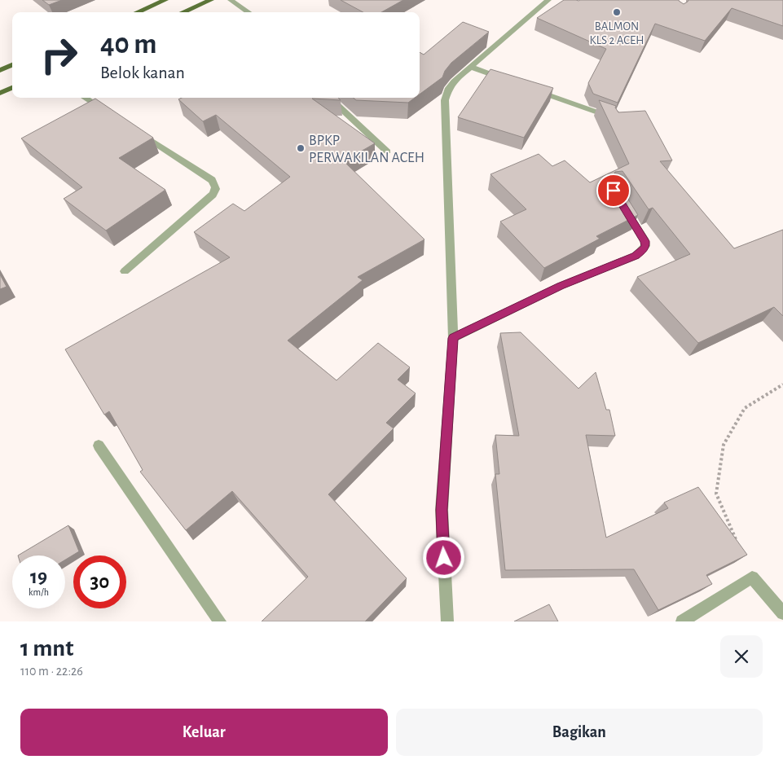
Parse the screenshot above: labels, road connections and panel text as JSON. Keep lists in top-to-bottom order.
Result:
{
  "places": ["BALMON KLS 2 ACEH", "BPKP PERWAKILAN ACEH"],
  "page": {
    "turn": ["40 m", "Belok kanan"],
    "speed": "19 km/h",
    "limit": "30",
    "heading": ["1 mnt", "110 m · 22:26"],
    "buttons": ["Keluar", "Bagikan"]
  }
}
